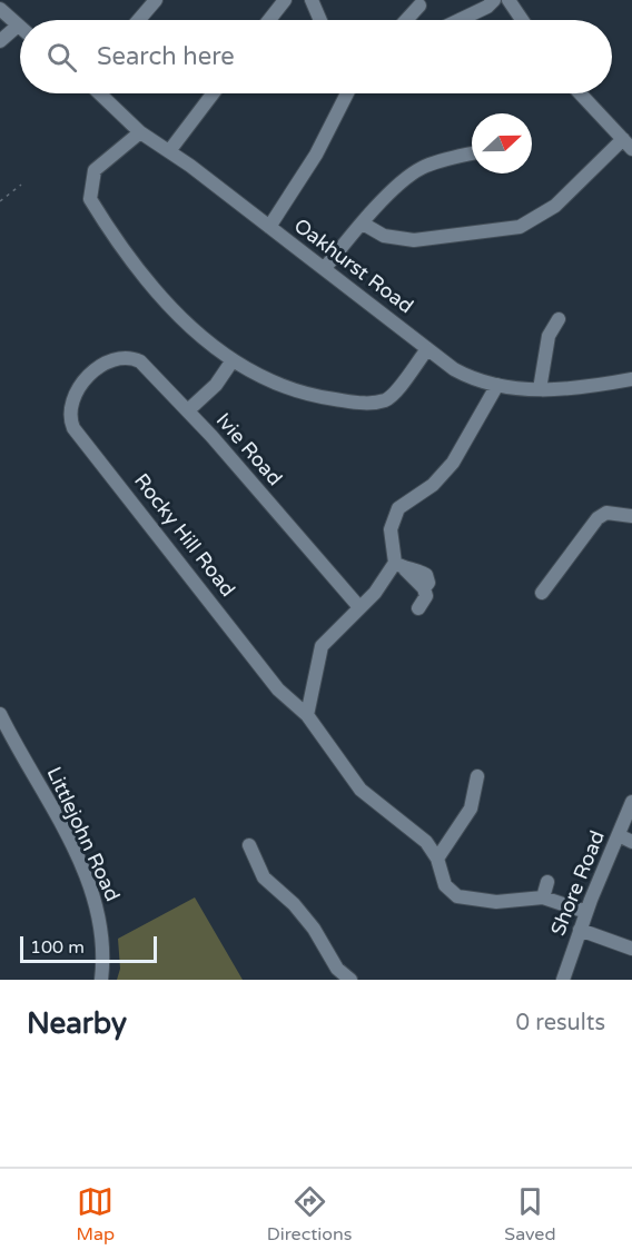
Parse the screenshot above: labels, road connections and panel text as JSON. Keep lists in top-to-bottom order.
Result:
{
  "streets": {
    "street": [
      "Oakhurst Road",
      "Ivie Road",
      "Rocky Hill Road",
      "Littlejohn Road",
      "Shore Road"
    ]
  },
  "crossings": [
    ["Ivie Road", "Rocky Hill Road"]
  ],
  "scale_bar": "100 m",
  "north": "right",
  "page": {
    "search": "Search here",
    "scale": "100 m",
    "heading": ["Nearby", "0 results"],
    "nav": ["Map", "Directions", "Saved"]
  }
}
